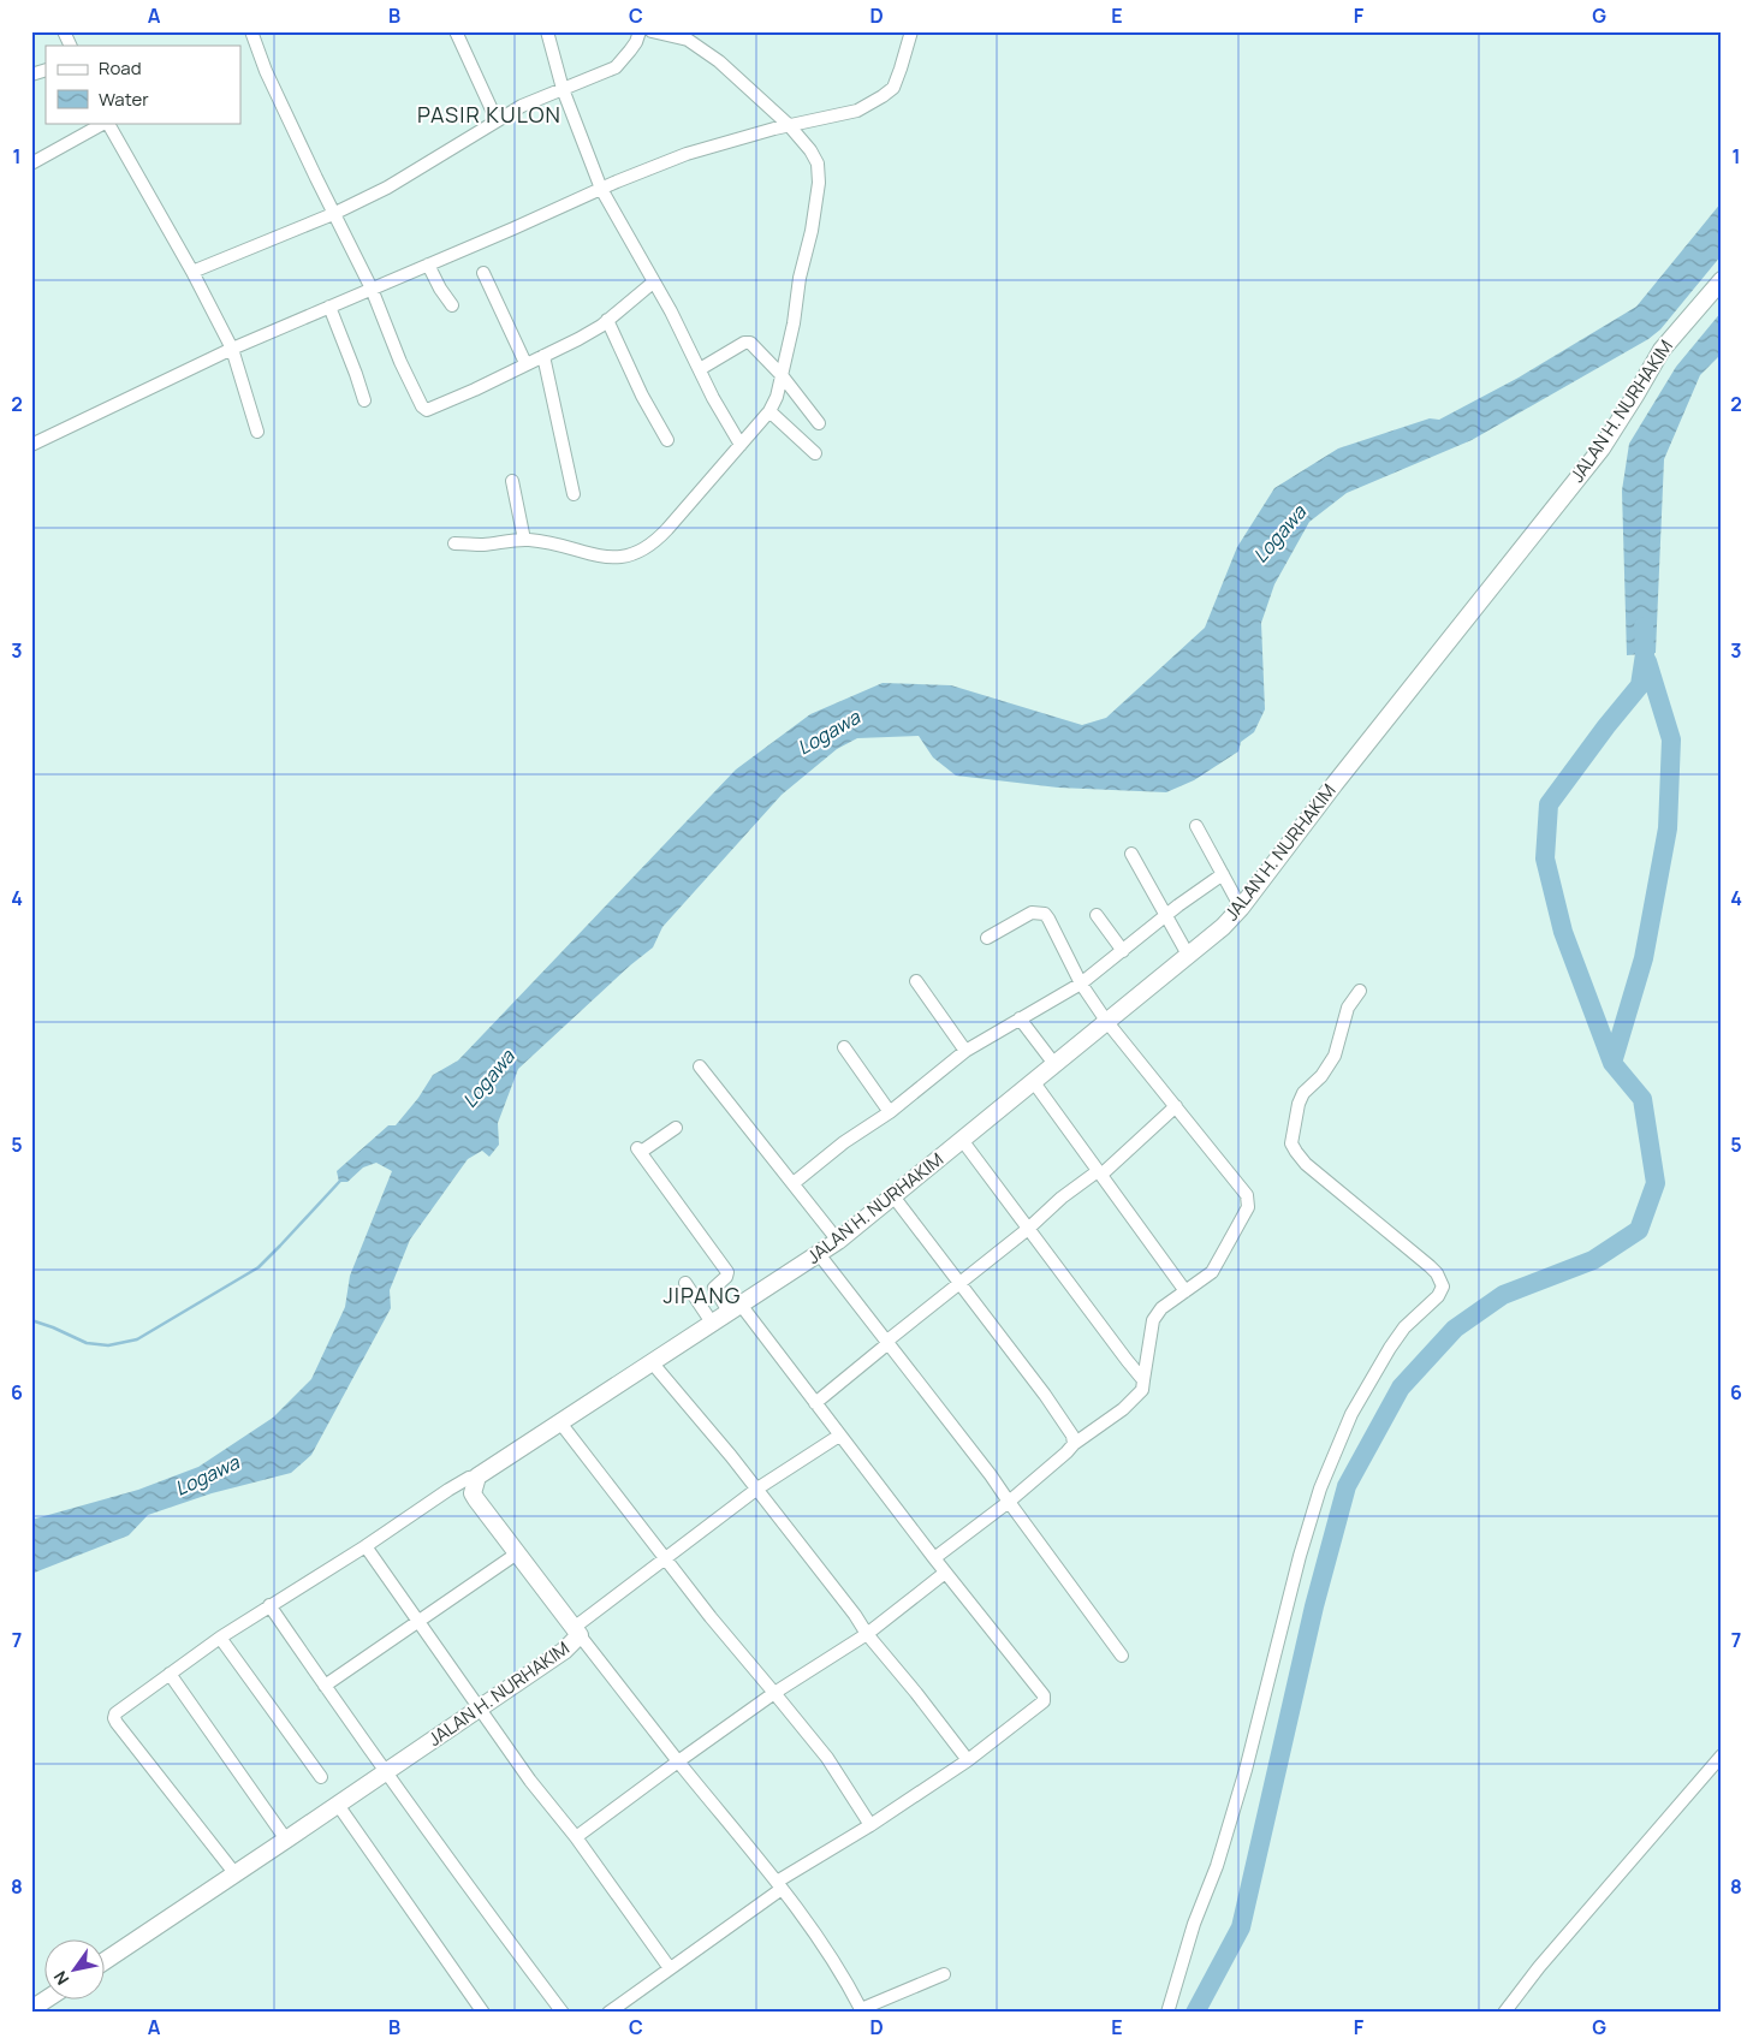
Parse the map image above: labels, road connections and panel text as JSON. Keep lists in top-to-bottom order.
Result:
{
  "streets": {
    "main road": ["JALAN H. NURHAKIM"]
  },
  "districts": ["PASIR KULON", "JIPANG"],
  "water": ["Logawa"],
  "legend": ["Road", "Water"],
  "north": "bottom left",
  "grid": {
    "columns": [
      "A",
      "B",
      "C",
      "D",
      "E",
      "F",
      "G"
    ],
    "rows": [
      "1",
      "2",
      "3",
      "4",
      "5",
      "6",
      "7",
      "8"
    ]
  }
}
